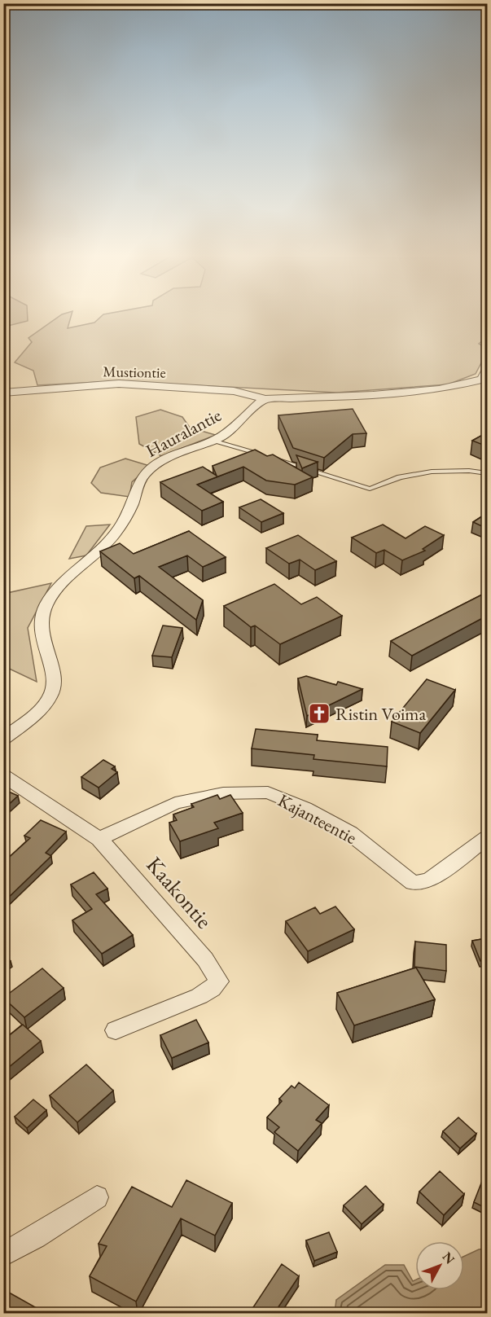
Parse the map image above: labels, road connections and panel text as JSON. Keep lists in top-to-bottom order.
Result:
{
  "streets": {
    "street": [
      "Mustiontie",
      "Hauralantie",
      "Kajanteentie",
      "Kaakontie"
    ]
  },
  "crossings": [
    ["Mustiontie", "Hauralantie"],
    ["Kajanteentie", "Kaakontie"]
  ],
  "places": {
    "church": ["Ristin Voima"]
  },
  "north": "top right"
}
